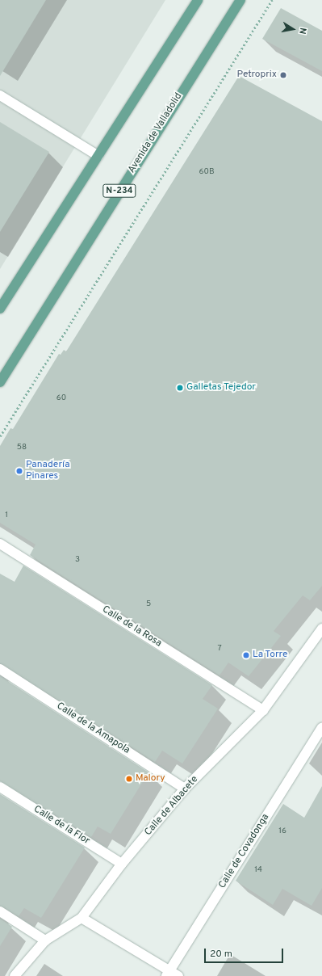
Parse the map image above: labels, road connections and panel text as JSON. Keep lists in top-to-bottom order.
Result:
{
  "streets": {
    "main road": ["Avenida de Valladolid", "N-234"],
    "street": [
      "Calle de la Rosa",
      "Calle de la Amapola",
      "Calle de Albacete",
      "Calle de la Flor",
      "Calle de Covadonga"
    ]
  },
  "crossings": [
    ["Calle de la Rosa", "Calle de Albacete"],
    ["Calle de la Amapola", "Calle de Albacete"],
    ["Calle de Albacete", "Calle de la Flor"]
  ],
  "places": [
    "Petroprix",
    "Galletas Tejedor",
    "Panadería Pinares",
    "La Torre",
    "Malory"
  ],
  "house_numbers": [
    "60B",
    "60",
    "58",
    "1",
    "3",
    "5",
    "7",
    "16",
    "14"
  ],
  "scale_bar": "20 m",
  "north": "right"
}
